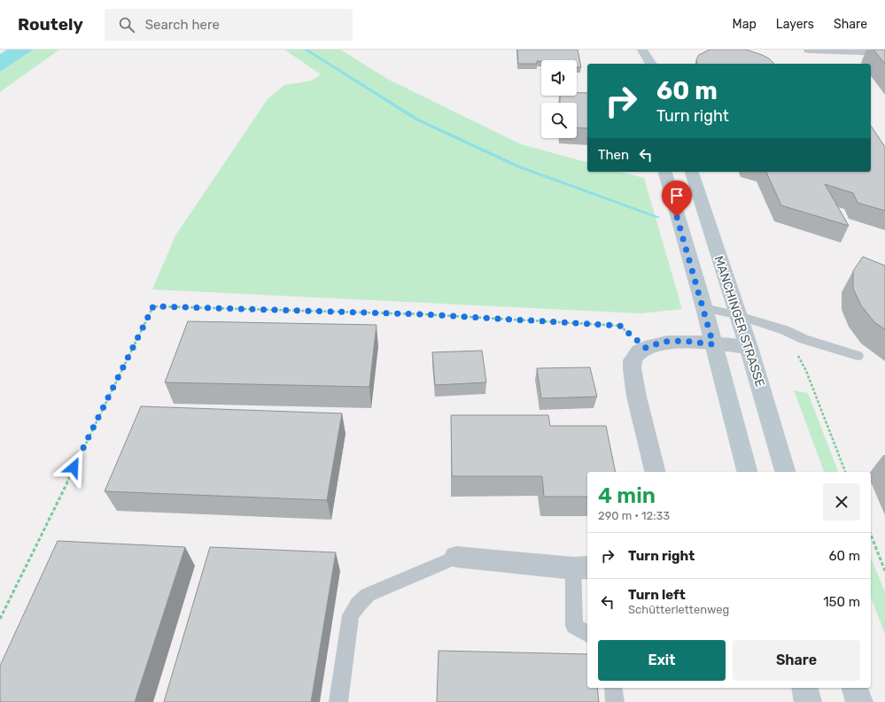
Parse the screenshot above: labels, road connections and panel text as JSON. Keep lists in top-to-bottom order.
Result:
{
  "streets": {
    "main road": ["MANCHINGER STRASSE"]
  },
  "page": {
    "header": "Routely",
    "search": "Search here",
    "nav": ["Map", "Layers", "Share"],
    "turn": ["60 m", "Turn right"],
    "then": "Then",
    "heading": ["4 min", "290 m · 12:33"],
    "list": [
      {
        "name": "Turn right",
        "value": "60 m"
      },
      {
        "name": "Turn left",
        "note": "Schütterlettenweg",
        "value": "150 m"
      }
    ],
    "buttons": ["Exit", "Share"]
  }
}
